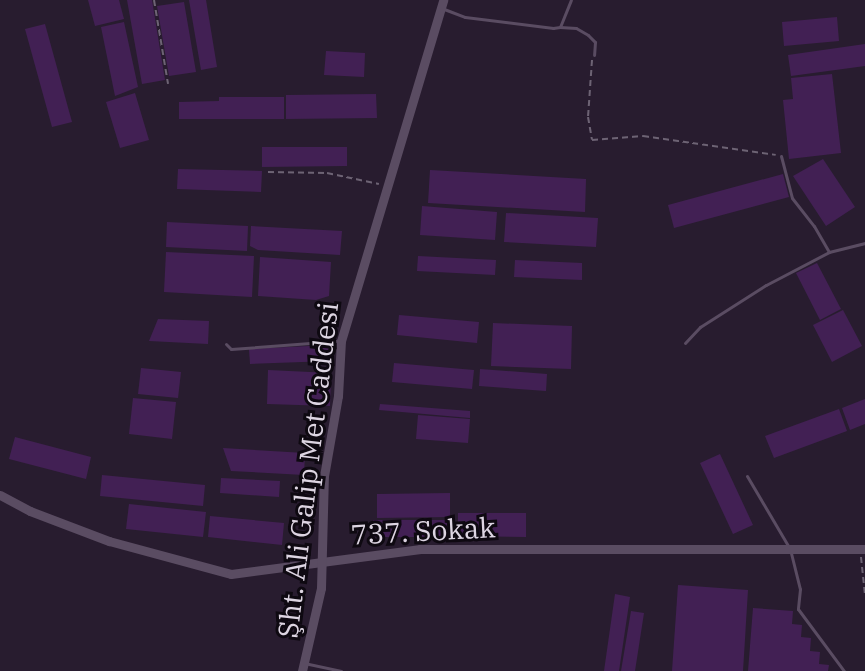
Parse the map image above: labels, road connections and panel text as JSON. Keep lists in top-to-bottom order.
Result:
{
  "streets": {
    "street": ["Şht. Ali Galip Met Caddesi", "737. Sokak"]
  },
  "crossings": [
    ["Şht. Ali Galip Met Caddesi", "737. Sokak"]
  ]
}
